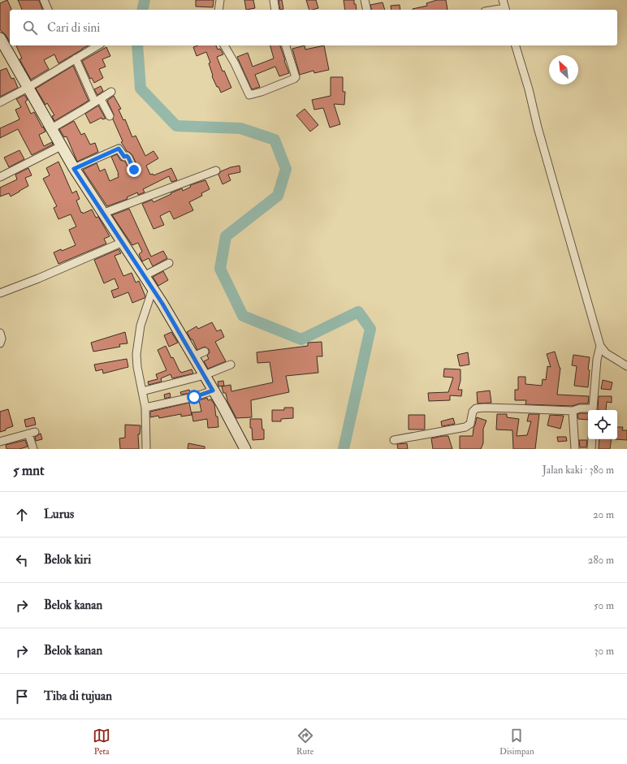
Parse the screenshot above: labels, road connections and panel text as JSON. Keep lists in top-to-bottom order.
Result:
{
  "north": "top left",
  "page": {
    "search": "Cari di sini",
    "heading": ["5 mnt", "Jalan kaki · 380 m"],
    "list": [
      ["Lurus", "20 m"],
      ["Belok kiri", "280 m"],
      ["Belok kanan", "50 m"],
      ["Belok kanan", "30 m"],
      "Tiba di tujuan"
    ],
    "nav": ["Peta", "Rute", "Disimpan"]
  }
}
